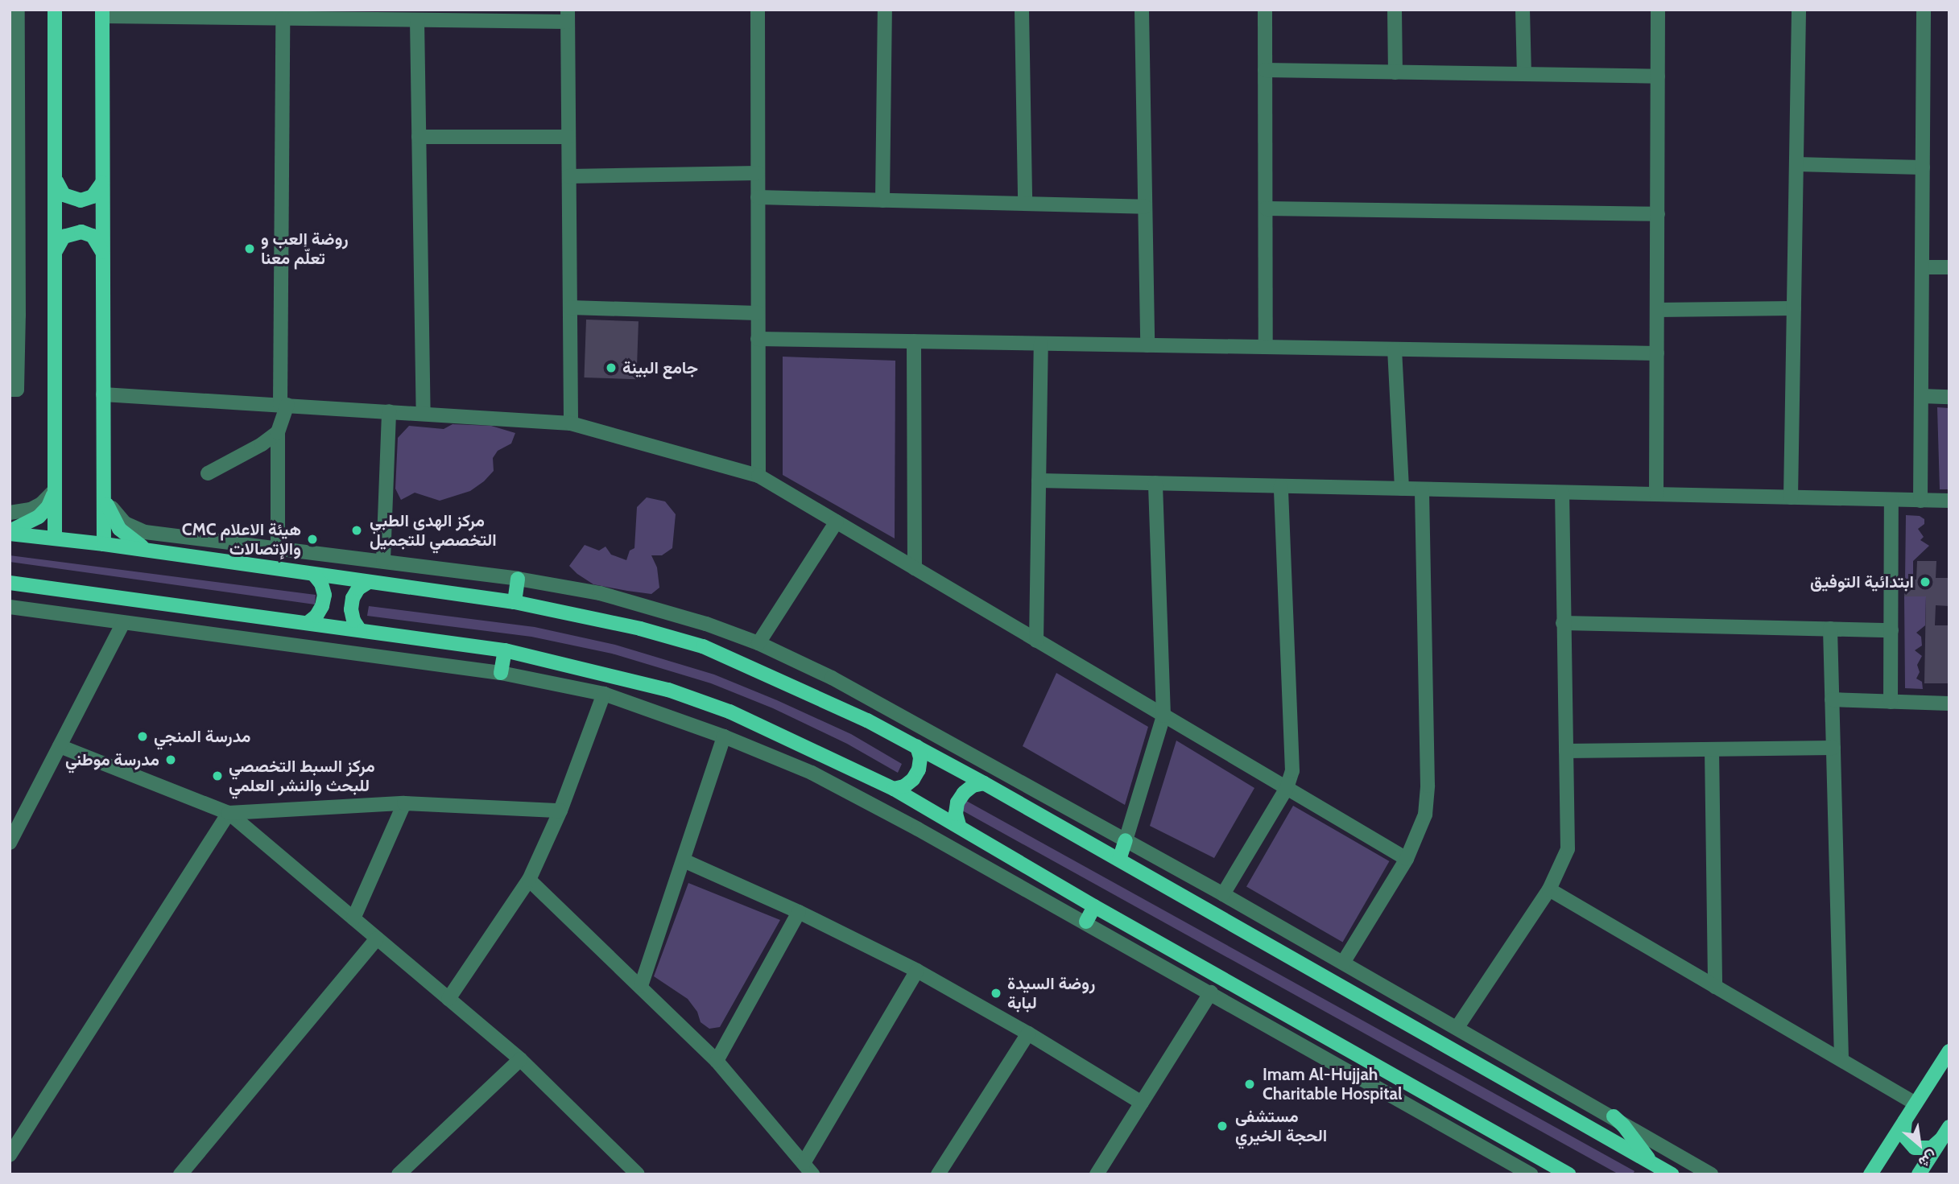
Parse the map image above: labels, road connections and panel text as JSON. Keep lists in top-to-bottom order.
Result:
{
  "places": [
    "روضة إلعب و تعلّم معنا",
    "جامع البينة",
    "مركز الهدى الطبي التخصصي للتجميل",
    "CMC هيئة الاعلام والإتصالات",
    "ابتدائية التوفيق",
    "مدرسة المنجي",
    "مدرسة موطني",
    "مركز السبط التخصصي للبحث والنشر العلمي",
    "روضة السيدة لبابة",
    "Imam Al-Hujjah Charitable Hospital",
    "مستشفى الحجة الخيري"
  ],
  "north": "bottom right"
}
